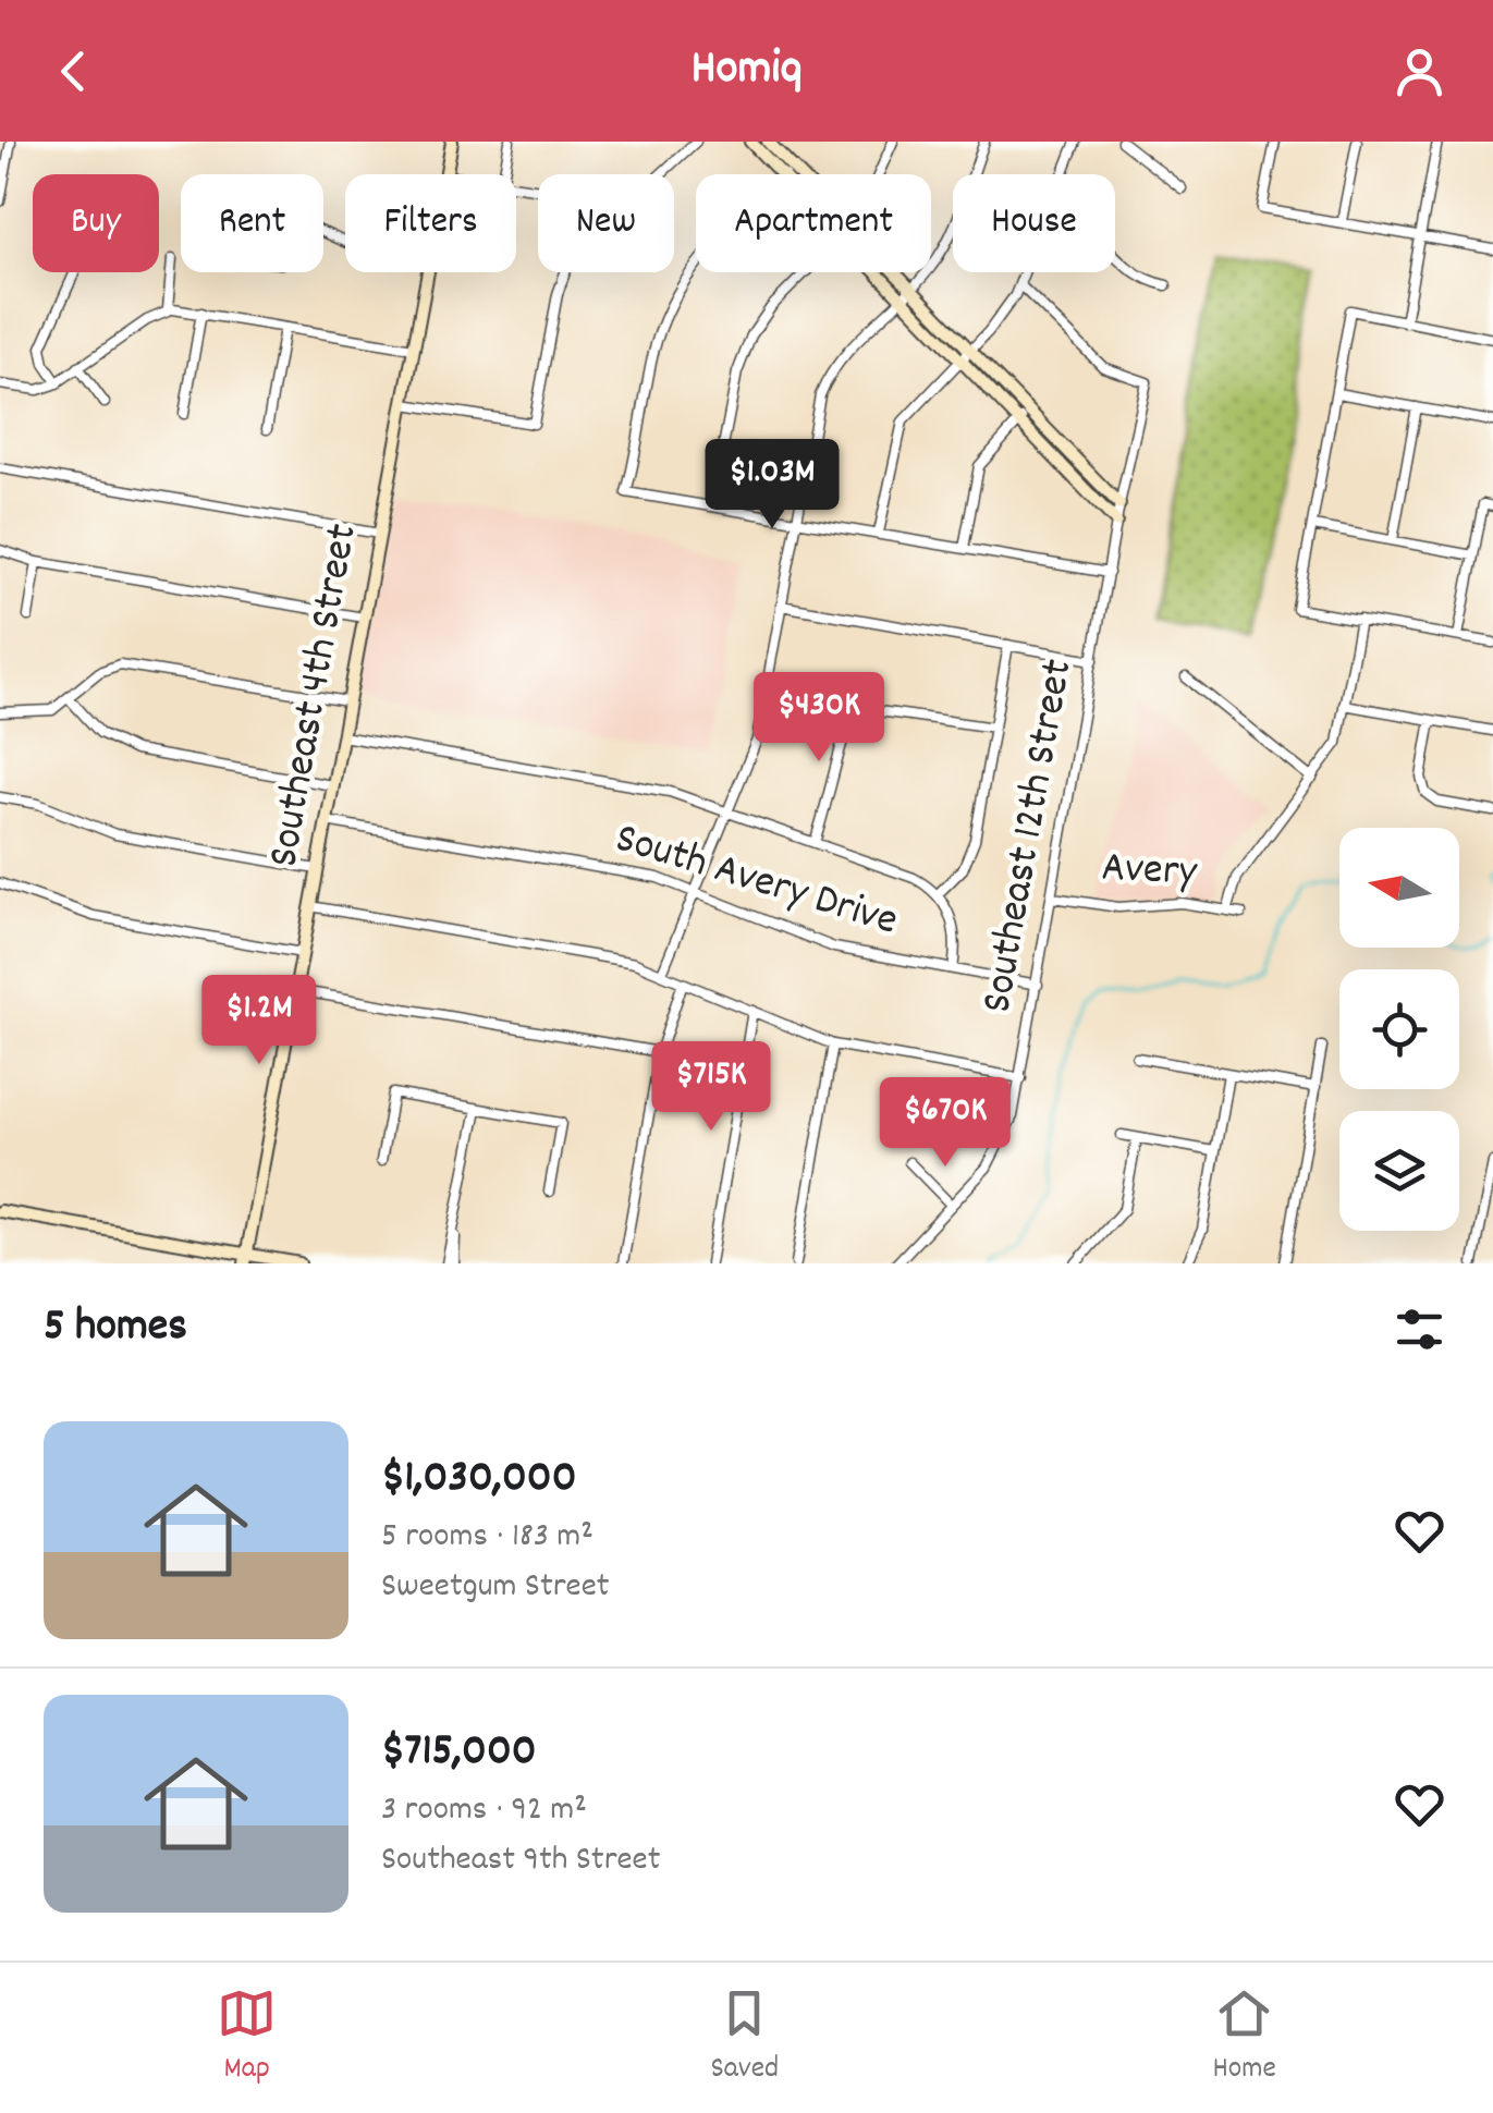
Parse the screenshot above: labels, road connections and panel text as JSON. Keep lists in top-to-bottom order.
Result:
{
  "streets": {
    "main road": ["Southeast 4th Street"],
    "street": ["Southeast 12th Street", "Avery", "South Avery Drive"]
  },
  "crossings": [
    ["Southeast 4th Street", "South Avery Drive"],
    ["Southeast 12th Street", "Avery"],
    ["Southeast 12th Street", "South Avery Drive"]
  ],
  "north": "left",
  "page": {
    "header": "Homiq",
    "chip": [
      "Buy",
      "Rent",
      "Filters",
      "New",
      "Apartment",
      "House"
    ],
    "price": [
      "$1.03M",
      "$430K",
      "$1.2M",
      "$715K",
      "$670K"
    ],
    "heading": "5 homes",
    "list": [
      {
        "name": "$1,030,000",
        "note": "5 rooms · 183 m² · Sweetgum Street"
      },
      {
        "name": "$715,000",
        "note": "3 rooms · 92 m² · Southeast 9th Street"
      }
    ],
    "tabs": ["Map", "Saved", "Home"]
  }
}
